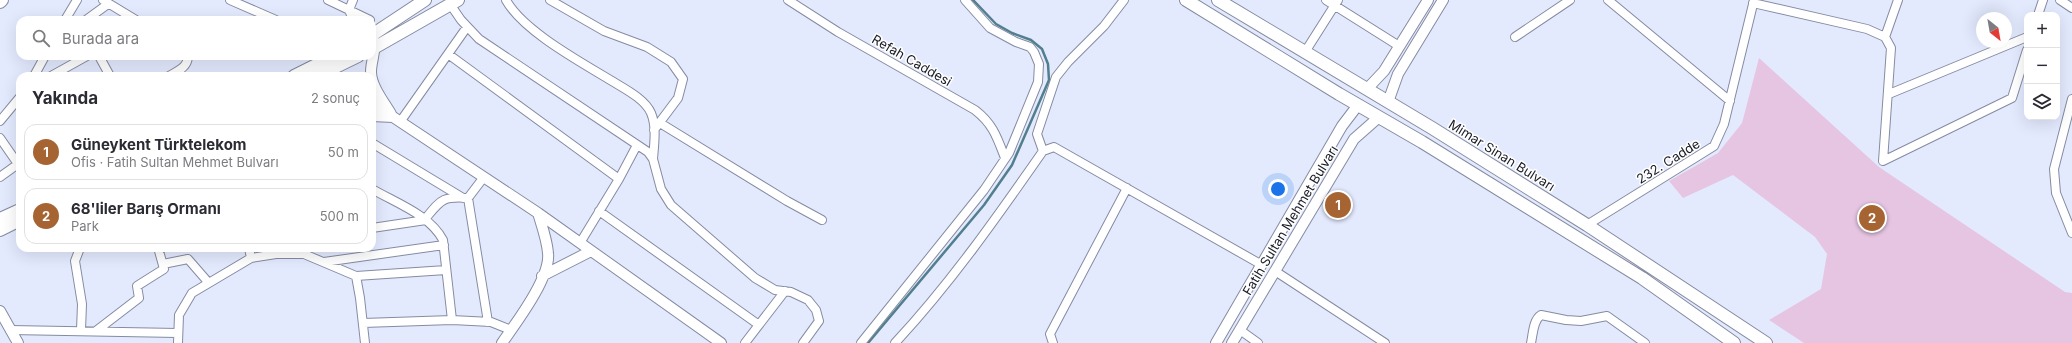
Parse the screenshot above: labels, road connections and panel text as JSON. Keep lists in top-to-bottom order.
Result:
{
  "streets": {
    "main road": ["Mimar Sinan Bulvarı"],
    "street": ["Refah Caddesi", "232. Cadde", "Fatih Sultan Mehmet Bulvarı"]
  },
  "crossings": [
    ["Mimar Sinan Bulvarı", "232. Cadde"]
  ],
  "north": "bottom right",
  "page": {
    "map_buttons": ["+", "−"],
    "search": "Burada ara",
    "heading": ["Yakında", "2 sonuç"],
    "list": [
      {
        "mark": "1",
        "name": "Güneykent Türktelekom",
        "note": "Ofis · Fatih Sultan Mehmet Bulvarı",
        "value": "50 m"
      },
      {
        "mark": "2",
        "name": "68'liler Barış Ormanı",
        "note": "Park",
        "value": "500 m"
      }
    ],
    "pins": ["1", "2"]
  }
}
